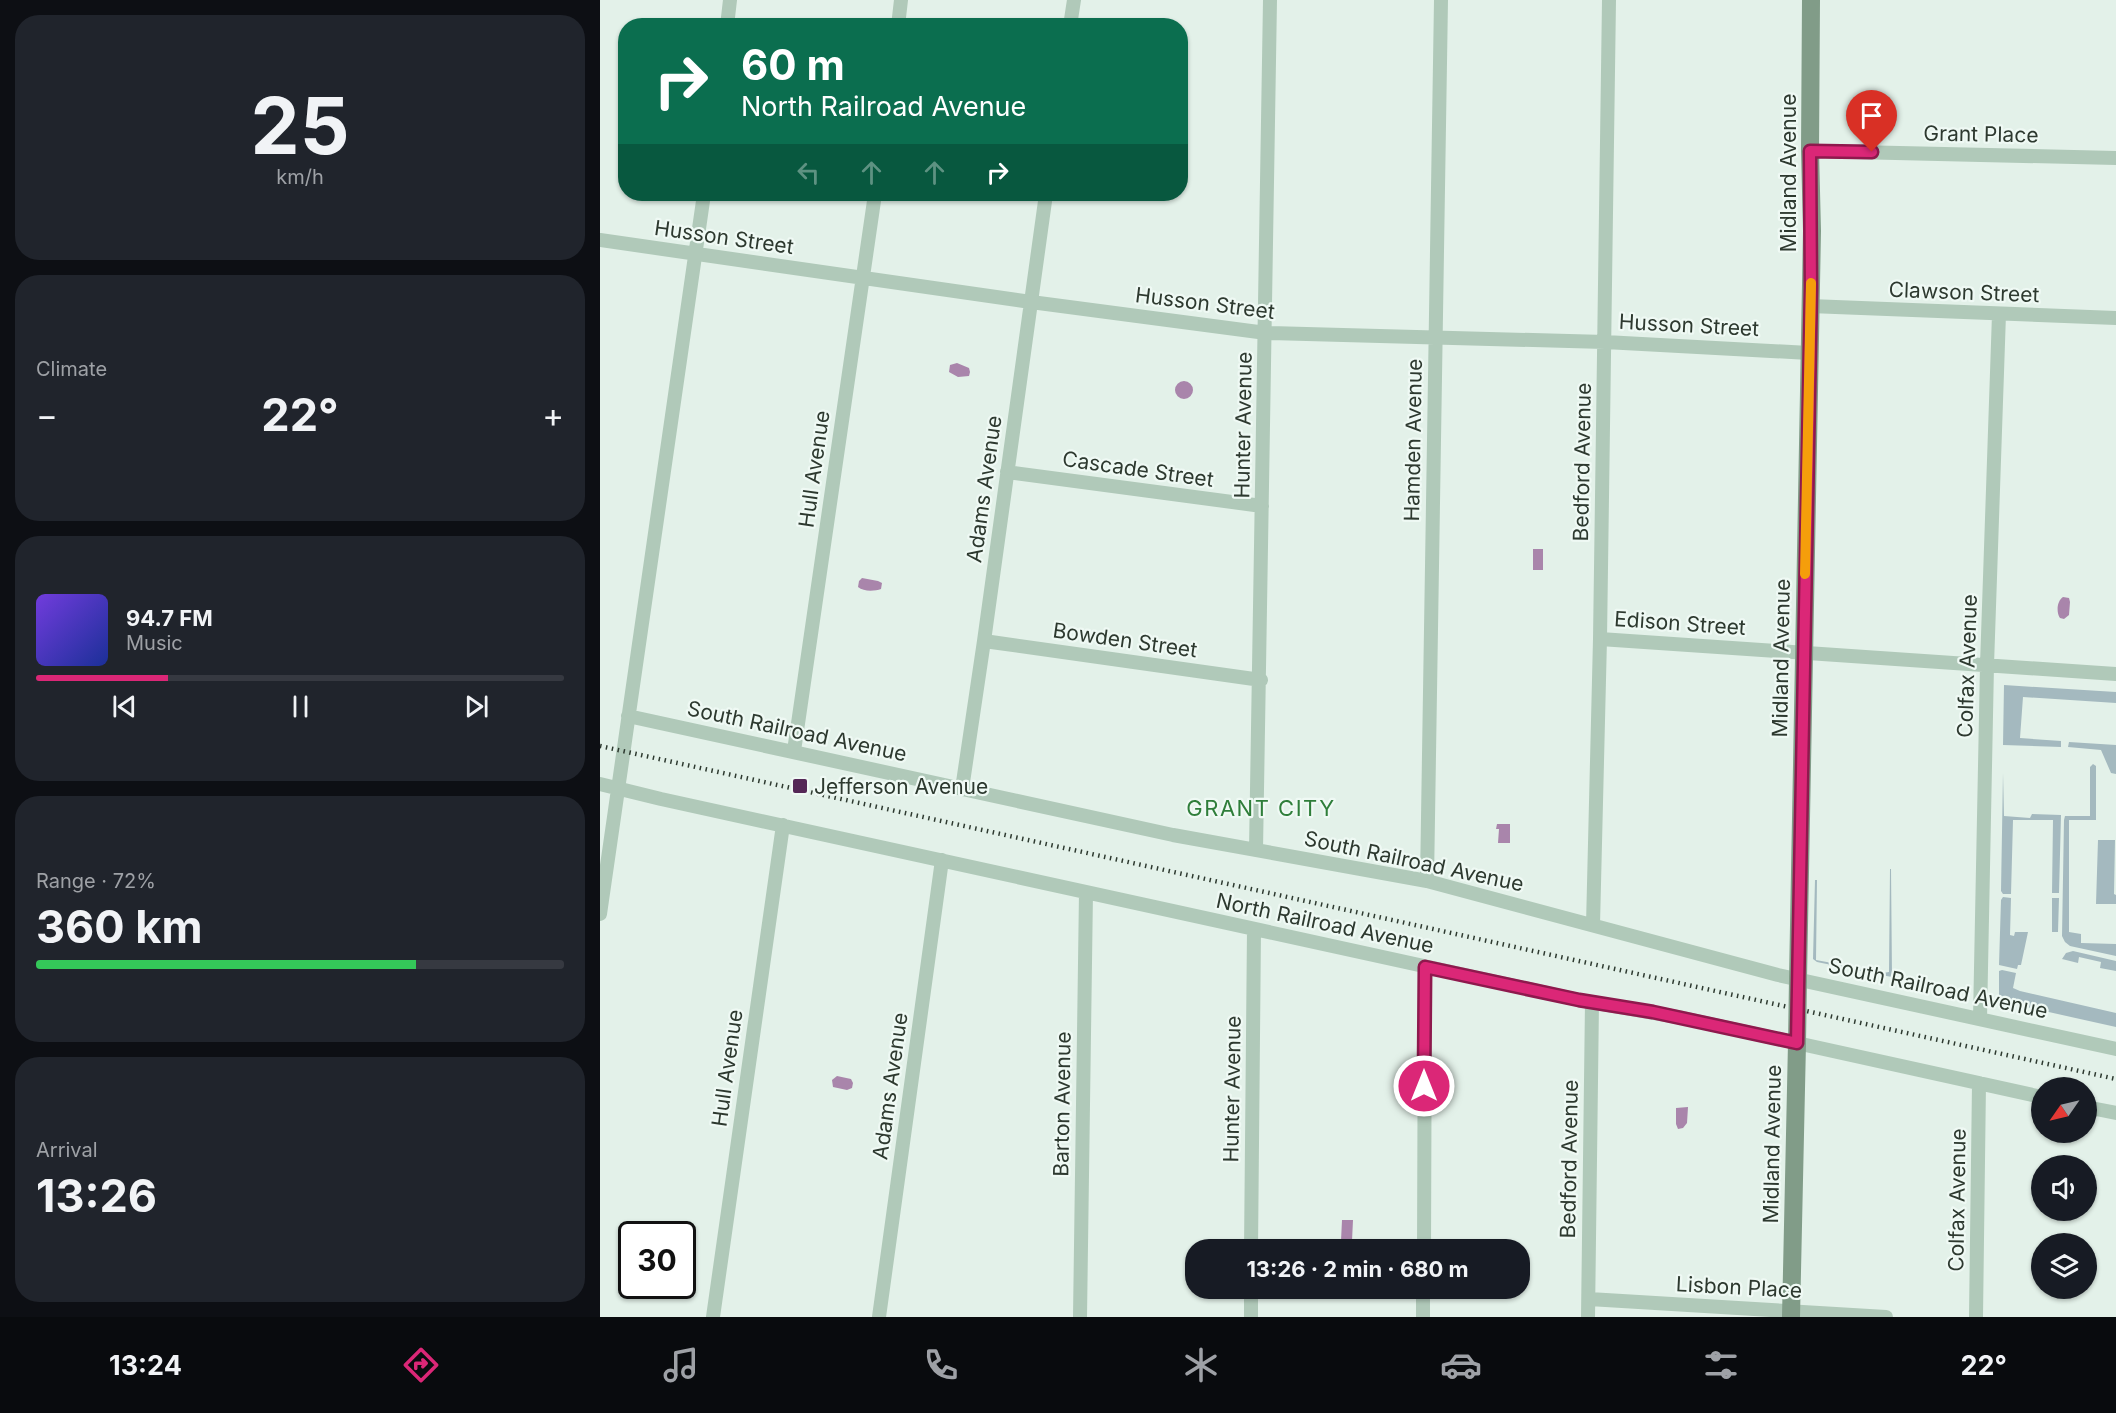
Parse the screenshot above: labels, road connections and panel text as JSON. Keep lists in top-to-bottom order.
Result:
{
  "streets": {
    "street": [
      "Grant Place",
      "Midland Avenue",
      "Husson Street",
      "Clawson Street",
      "Hunter Avenue",
      "Hamden Avenue",
      "Bedford Avenue",
      "Hull Avenue",
      "Cascade Street",
      "Adams Avenue",
      "Edison Street",
      "Bowden Street",
      "Colfax Avenue",
      "South Railroad Avenue",
      "North Railroad Avenue",
      "Barton Avenue",
      "Lisbon Place"
    ]
  },
  "crossings": [
    ["Grant Place", "Midland Avenue"],
    ["Midland Avenue", "Husson Street"],
    ["Midland Avenue", "Clawson Street"],
    ["Midland Avenue", "Edison Street"],
    ["Midland Avenue", "South Railroad Avenue"],
    ["Midland Avenue", "North Railroad Avenue"],
    ["Midland Avenue", "Lisbon Place"],
    ["Husson Street", "Hunter Avenue"],
    ["Husson Street", "Hamden Avenue"],
    ["Husson Street", "Bedford Avenue"],
    ["Husson Street", "Hull Avenue"],
    ["Husson Street", "Adams Avenue"],
    ["Clawson Street", "Colfax Avenue"],
    ["Hunter Avenue", "Cascade Street"],
    ["Hunter Avenue", "Bowden Street"],
    ["Hunter Avenue", "South Railroad Avenue"],
    ["Hunter Avenue", "North Railroad Avenue"],
    ["Hamden Avenue", "South Railroad Avenue"],
    ["Bedford Avenue", "Edison Street"],
    ["Bedford Avenue", "South Railroad Avenue"],
    ["Bedford Avenue", "North Railroad Avenue"],
    ["Bedford Avenue", "Lisbon Place"],
    ["Hull Avenue", "South Railroad Avenue"],
    ["Hull Avenue", "North Railroad Avenue"],
    ["Cascade Street", "Adams Avenue"],
    ["Adams Avenue", "Bowden Street"],
    ["Adams Avenue", "South Railroad Avenue"],
    ["Adams Avenue", "North Railroad Avenue"],
    ["Edison Street", "Colfax Avenue"],
    ["Colfax Avenue", "South Railroad Avenue"],
    ["Colfax Avenue", "North Railroad Avenue"],
    ["North Railroad Avenue", "Barton Avenue"]
  ],
  "districts": ["GRANT CITY"],
  "places": {
    "transit": ["Jefferson Avenue"]
  },
  "north": "bottom left",
  "page": {
    "tile": [
      ["25", "km/h"],
      "Climate",
      ["Range · 72%", "360 km"],
      ["Arrival", "13:26"]
    ],
    "turn": ["60 m", "North Railroad Avenue"],
    "heat": ["−", "22°", "+"],
    "song": ["94.7 FM", "Music"],
    "limit": "30",
    "trip": "13:26 · 2 min · 680 m",
    "tabs": ["13:24", "22°"]
  }
}
